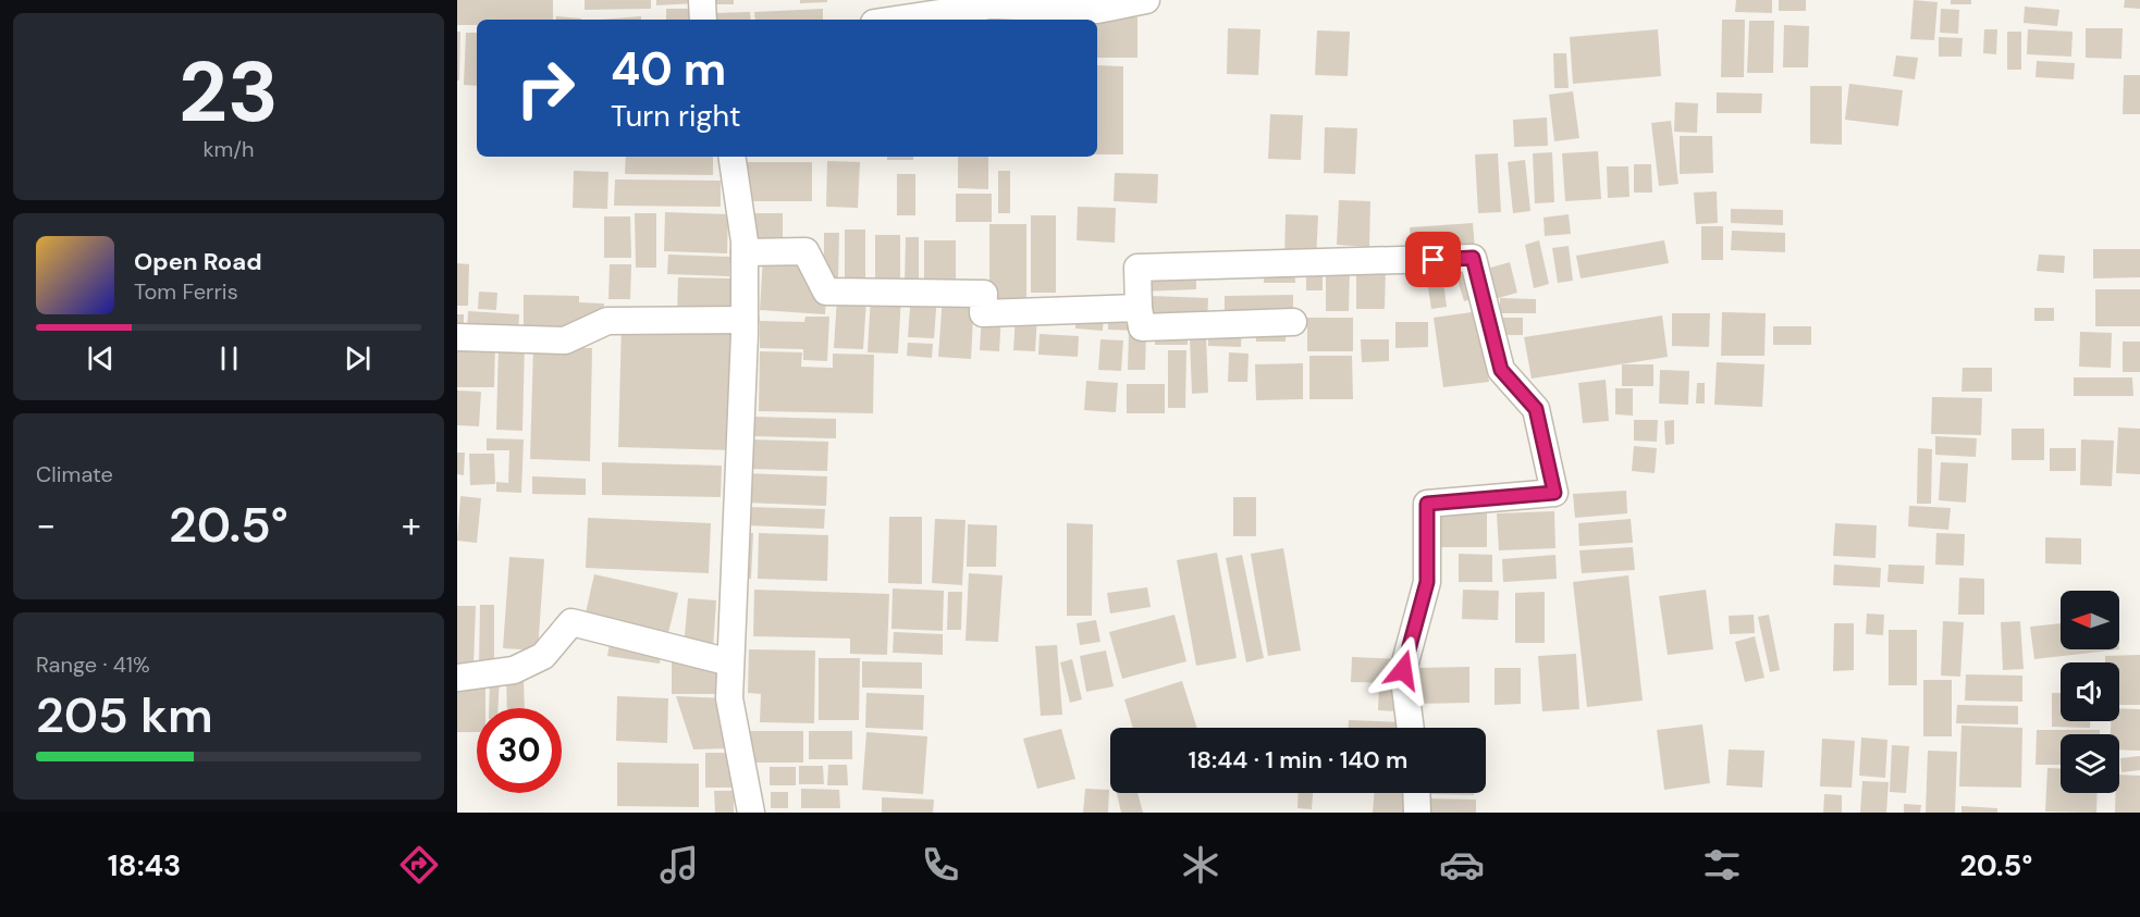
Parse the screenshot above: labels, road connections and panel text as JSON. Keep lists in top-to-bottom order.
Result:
{
  "north": "left",
  "page": {
    "tile": [
      ["23", "km/h"],
      "Climate",
      ["Range · 41%", "205 km"]
    ],
    "turn": ["40 m", "Turn right"],
    "song": ["Open Road", "Tom Ferris"],
    "heat": ["−", "20.5°", "+"],
    "limit": "30",
    "trip": "18:44 · 1 min · 140 m",
    "tabs": ["18:43", "20.5°"]
  }
}
